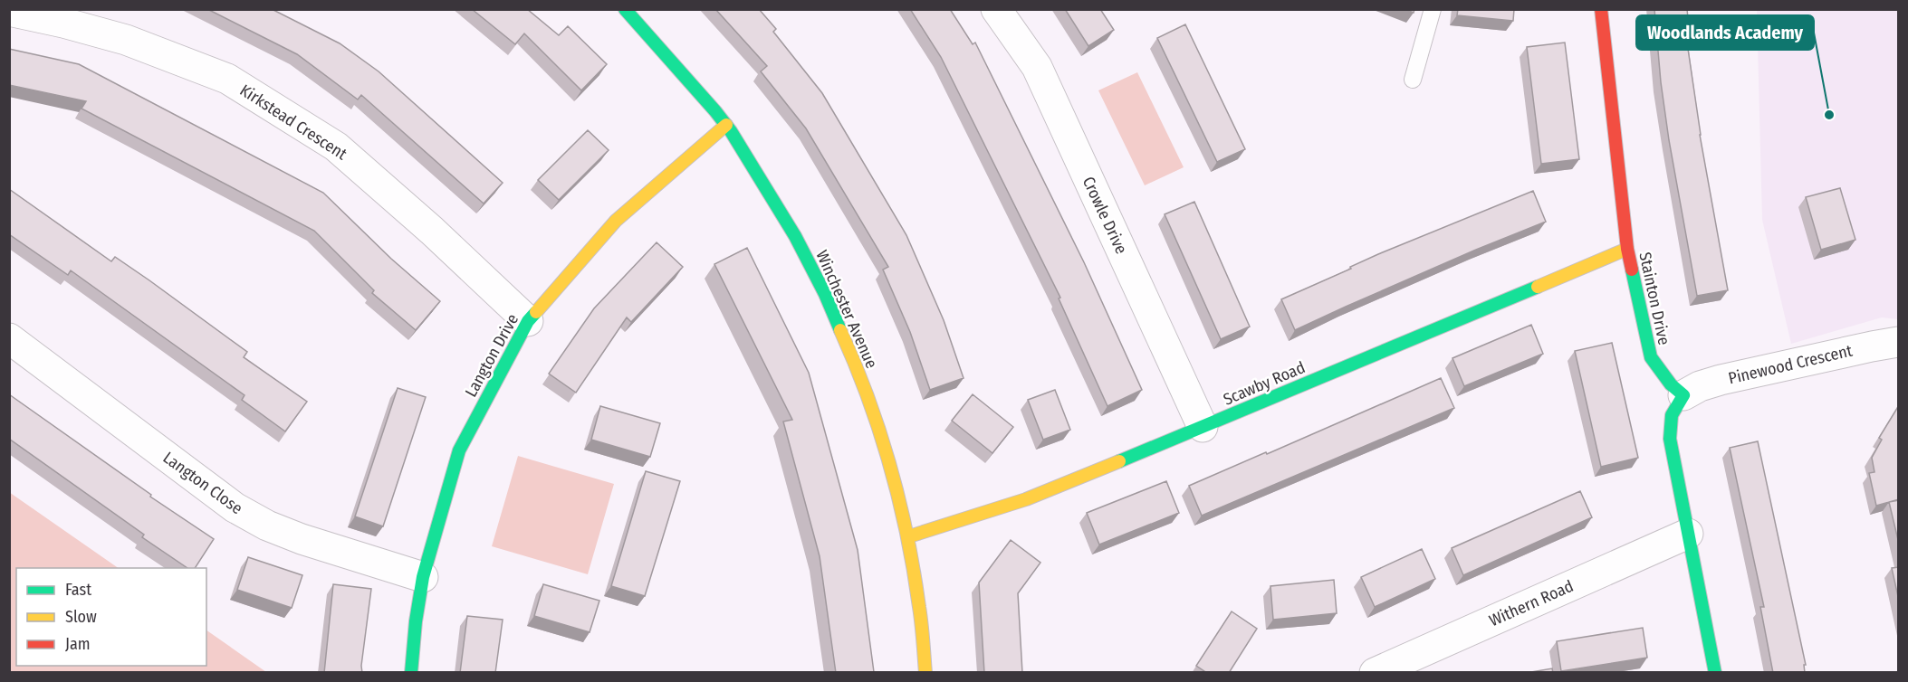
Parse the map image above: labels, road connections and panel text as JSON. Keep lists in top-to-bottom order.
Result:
{
  "streets": {
    "street": [
      "Kirkstead Crescent",
      "Crowle Drive",
      "Stainton Drive",
      "Winchester Avenue",
      "Langton Drive",
      "Pinewood Crescent",
      "Scawby Road",
      "Langton Close",
      "Withern Road"
    ]
  },
  "crossings": [
    ["Kirkstead Crescent", "Langton Drive"],
    ["Crowle Drive", "Scawby Road"],
    ["Stainton Drive", "Pinewood Crescent"],
    ["Stainton Drive", "Scawby Road"],
    ["Winchester Avenue", "Langton Drive"],
    ["Winchester Avenue", "Scawby Road"],
    ["Langton Drive", "Langton Close"]
  ],
  "places": ["Woodlands Academy"],
  "legend": ["Fast", "Slow", "Jam"]
}
